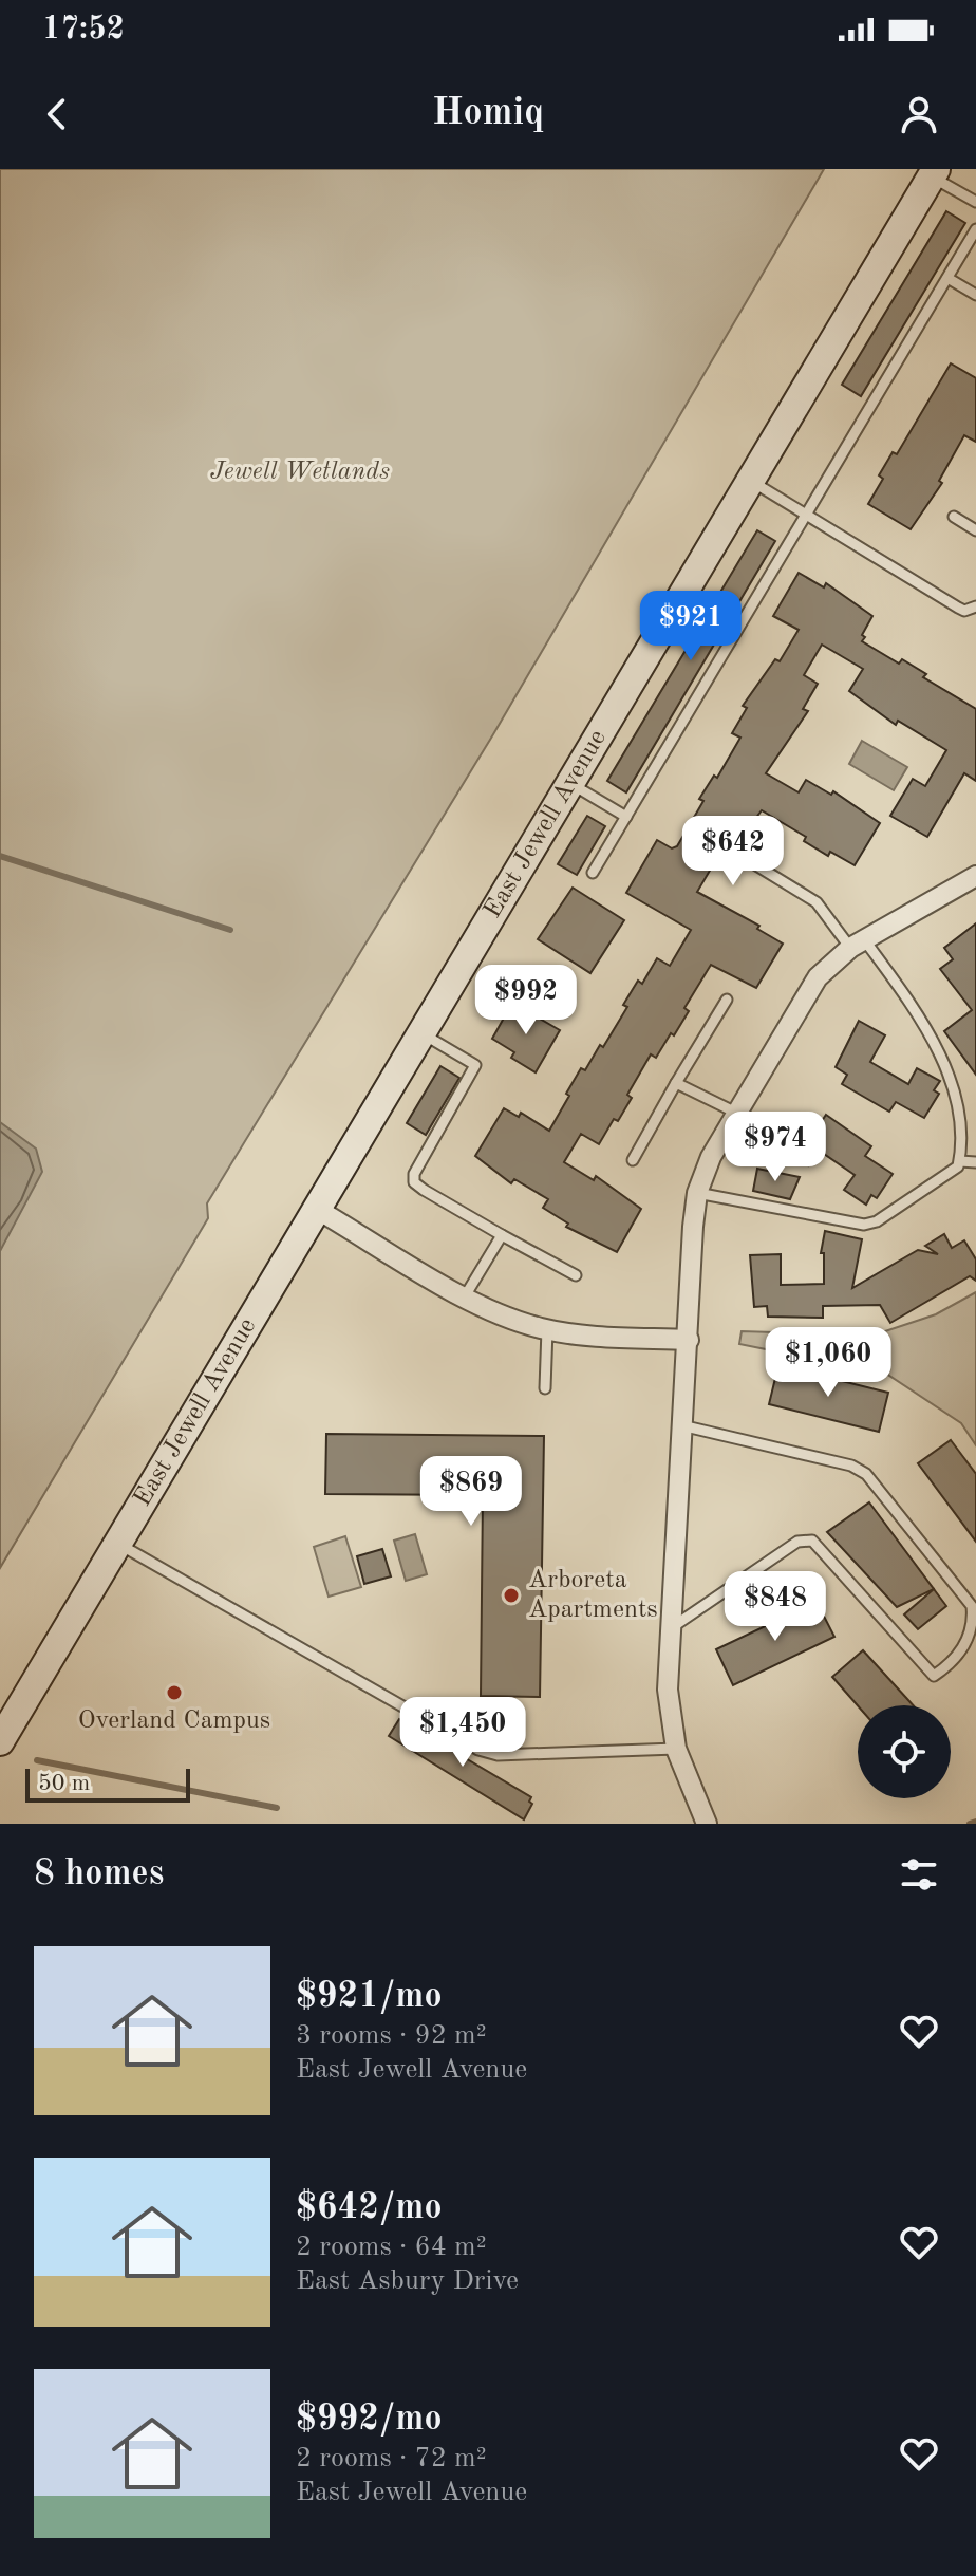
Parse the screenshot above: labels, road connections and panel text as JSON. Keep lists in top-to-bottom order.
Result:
{
  "streets": {
    "street": ["East Jewell Avenue"]
  },
  "parks": ["Jewell Wetlands"],
  "places": ["Arboreta Apartments", "Overland Campus"],
  "scale_bar": "50 m",
  "page": {
    "status": "17:52",
    "header": "Homiq",
    "price": [
      "$921",
      "$642",
      "$992",
      "$974",
      "$1,060",
      "$869",
      "$848",
      "$1,450"
    ],
    "scale": "50 m",
    "heading": "8 homes",
    "list": [
      {
        "name": "$921/mo",
        "note": "3 rooms · 92 m² · East Jewell Avenue"
      },
      {
        "name": "$642/mo",
        "note": "2 rooms · 64 m² · East Asbury Drive"
      },
      {
        "name": "$992/mo",
        "note": "2 rooms · 72 m² · East Jewell Avenue"
      }
    ]
  }
}
